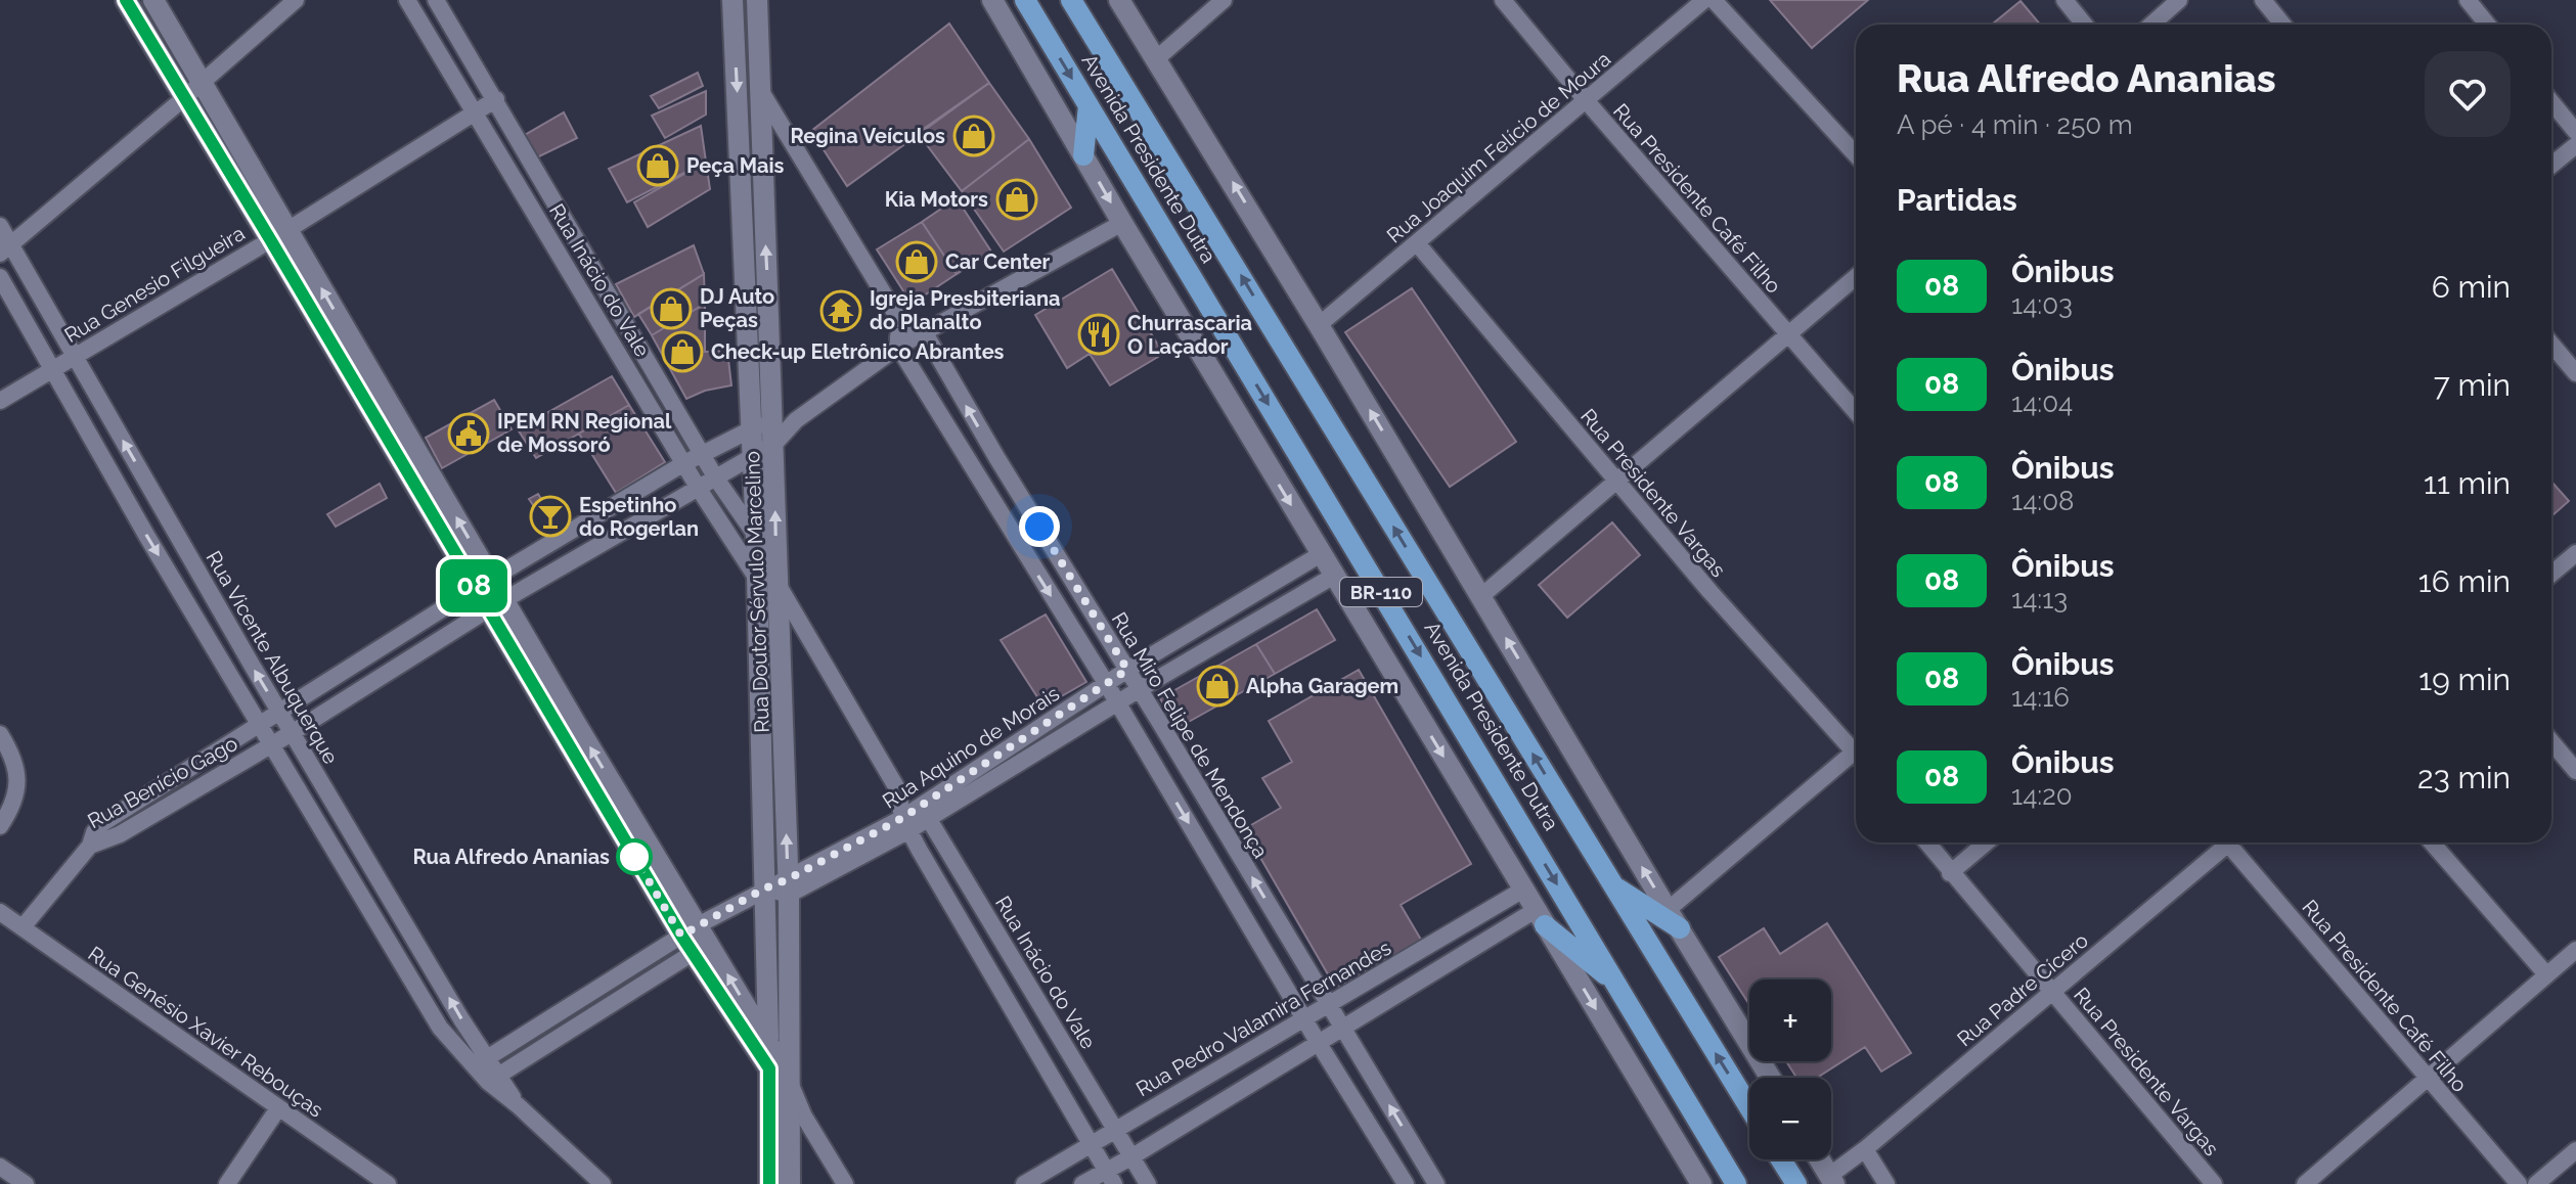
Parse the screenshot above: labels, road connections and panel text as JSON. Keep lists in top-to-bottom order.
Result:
{
  "streets": {
    "main road": ["Avenida Presidente Dutra", "Rua Doutor Sérvulo Marcelino", "BR-110"],
    "street": [
      "Rua Joaquim Felício de Moura",
      "Rua Presidente Café Filho",
      "Rua Inácio do Vale",
      "Rua Genesio Filgueira",
      "Rua Presidente Vargas",
      "Rua Vicente Albuquerque",
      "Rua Miro Felipe de Mendonça",
      "Rua Aquino de Morais",
      "Rua Benício Gago",
      "Rua Padre Cícero",
      "Rua Pedro Valamira Fernandes",
      "Rua Genésio Xavier Rebouças"
    ]
  },
  "crossings": [
    ["Rua Joaquim Felício de Moura", "Rua Presidente Café Filho"],
    ["Rua Joaquim Felício de Moura", "Rua Presidente Vargas"],
    ["Rua Inácio do Vale", "Rua Genesio Filgueira"],
    ["Rua Inácio do Vale", "Rua Doutor Sérvulo Marcelino"],
    ["Rua Inácio do Vale", "Rua Aquino de Morais"],
    ["Rua Inácio do Vale", "Rua Benício Gago"],
    ["Rua Inácio do Vale", "Rua Pedro Valamira Fernandes"],
    ["Rua Genesio Filgueira", "Rua Vicente Albuquerque"],
    ["Rua Presidente Vargas", "Rua Padre Cícero"],
    ["Rua Doutor Sérvulo Marcelino", "Rua Aquino de Morais"],
    ["Rua Doutor Sérvulo Marcelino", "Rua Benício Gago"],
    ["Rua Vicente Albuquerque", "Rua Benício Gago"],
    ["Rua Miro Felipe de Mendonça", "Rua Aquino de Morais"],
    ["Rua Miro Felipe de Mendonça", "Rua Benício Gago"],
    ["Rua Miro Felipe de Mendonça", "Rua Pedro Valamira Fernandes"]
  ],
  "places": {
    "shop": [
      "Regina Veículos",
      "Peça Mais",
      "Kia Motors",
      "Car Center",
      "DJ Auto Peças",
      "Check-up Eletrônico Abrantes",
      "Alpha Garagem"
    ],
    "temple": ["Igreja Presbiteriana do Planalto"],
    "restaurant": ["Churrascaria O Laçador"],
    "public building": ["IPEM RN Regional de Mossoró"],
    "bar": ["Espetinho do Rogerlan"],
    "other": ["Rua Alfredo Ananias"]
  },
  "lines": ["bus line 08"],
  "page": {
    "on_map": "08",
    "heading": [
      ["Rua Alfredo Ananias", "A pé · 4 min · 250 m"],
      "Partidas"
    ],
    "list": [
      {
        "mark": "08",
        "name": "Ônibus",
        "note": "14:03",
        "value": "6 min"
      },
      {
        "mark": "08",
        "name": "Ônibus",
        "note": "14:04",
        "value": "7 min"
      },
      {
        "mark": "08",
        "name": "Ônibus",
        "note": "14:08",
        "value": "11 min"
      },
      {
        "mark": "08",
        "name": "Ônibus",
        "note": "14:13",
        "value": "16 min"
      },
      {
        "mark": "08",
        "name": "Ônibus",
        "note": "14:16",
        "value": "19 min"
      },
      {
        "mark": "08",
        "name": "Ônibus",
        "note": "14:20",
        "value": "23 min"
      }
    ],
    "map_buttons": ["+", "−"]
  }
}
